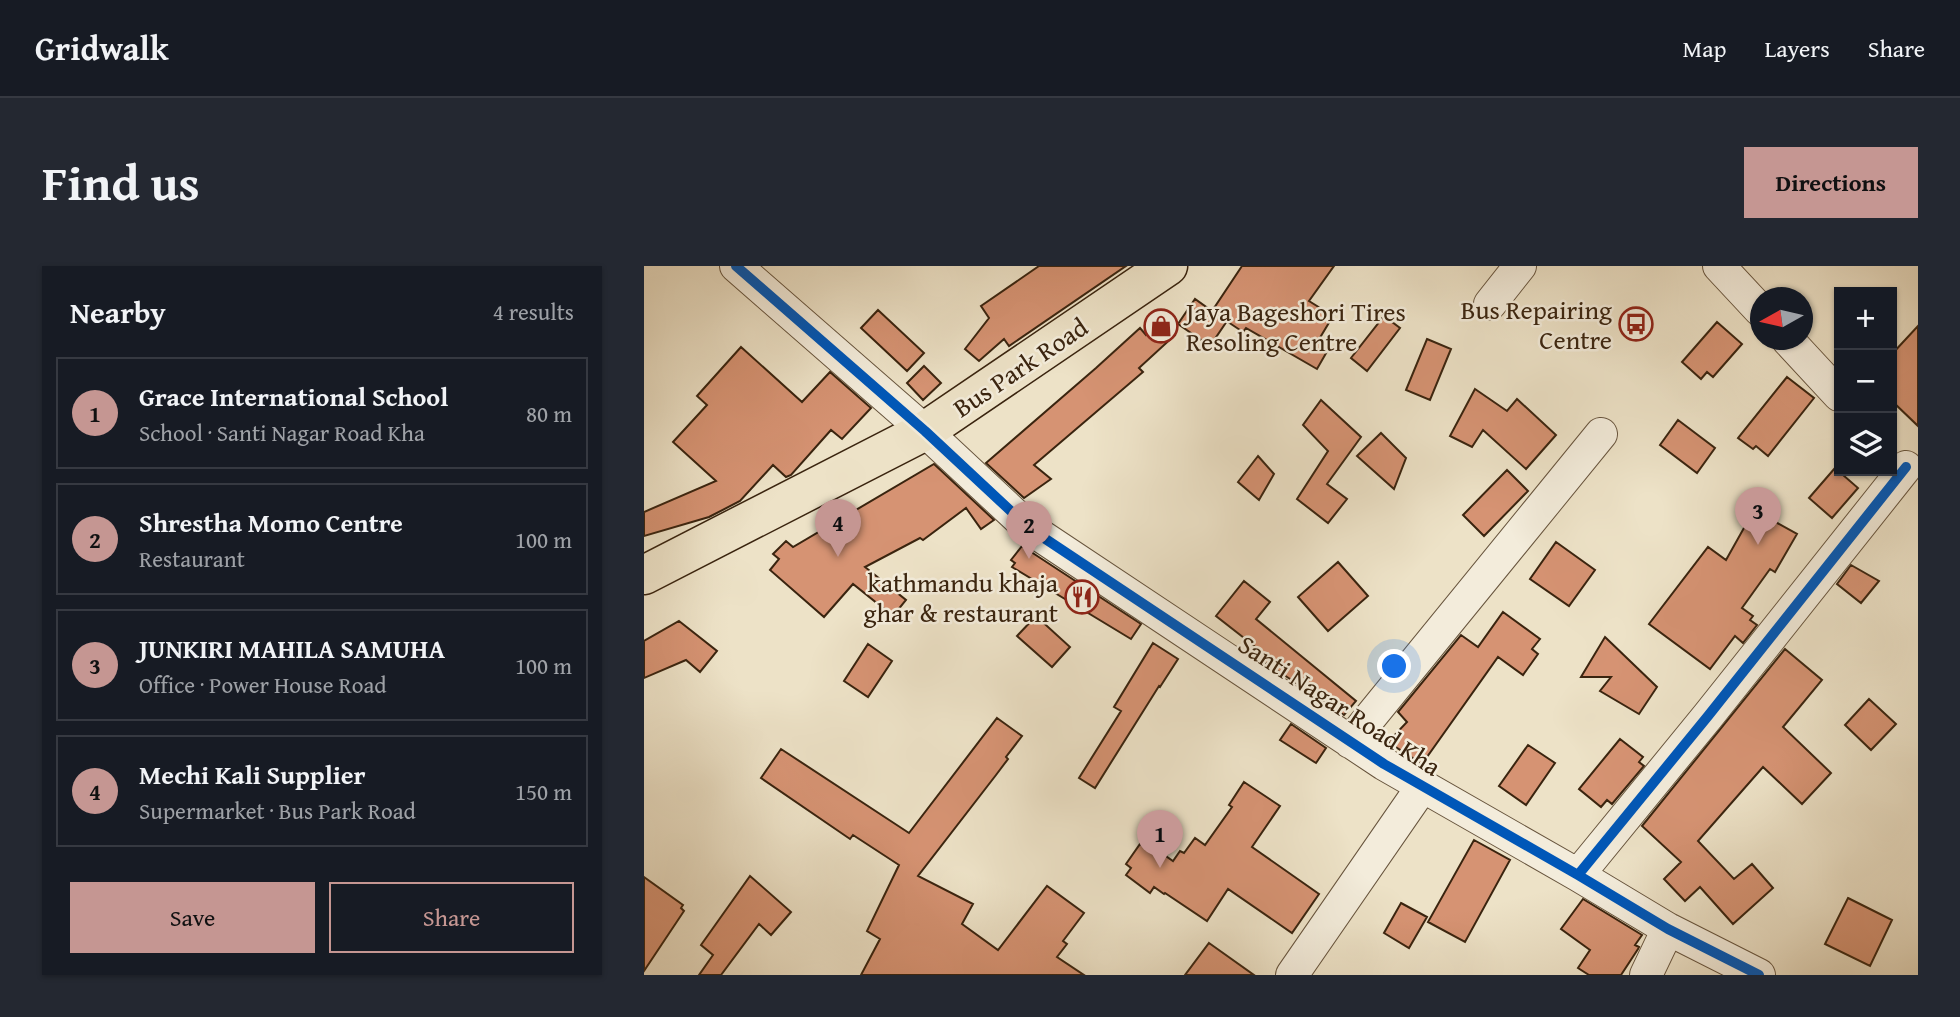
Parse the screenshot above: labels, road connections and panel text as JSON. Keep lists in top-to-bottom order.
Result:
{
  "streets": {
    "main road": ["Bus Park Road"],
    "street": ["Santi Nagar Road Kha"]
  },
  "crossings": [
    ["Bus Park Road", "Santi Nagar Road Kha"]
  ],
  "places": {
    "bus stop": ["Bus Repairing Centre"],
    "shop": ["Jaya Bageshori Tires Resoling Centre"],
    "restaurant": ["kathmandu khaja ghar & restaurant"]
  },
  "north": "left",
  "page": {
    "header": "Gridwalk",
    "nav": ["Map", "Layers", "Share"],
    "title": "Find us",
    "buttons": [
      "Directions",
      ["Save", "Share"]
    ],
    "heading": ["Nearby", "4 results"],
    "map_buttons": ["+", "−"],
    "list": [
      {
        "mark": "1",
        "name": "Grace International School",
        "note": "School · Santi Nagar Road Kha",
        "value": "80 m"
      },
      {
        "mark": "2",
        "name": "Shrestha Momo Centre",
        "note": "Restaurant",
        "value": "100 m"
      },
      {
        "mark": "3",
        "name": "JUNKIRI MAHILA SAMUHA",
        "note": "Office · Power House Road",
        "value": "100 m"
      },
      {
        "mark": "4",
        "name": "Mechi Kali Supplier",
        "note": "Supermarket · Bus Park Road",
        "value": "150 m"
      }
    ],
    "pins": [
      "3",
      "4",
      "2",
      "1"
    ]
  }
}
